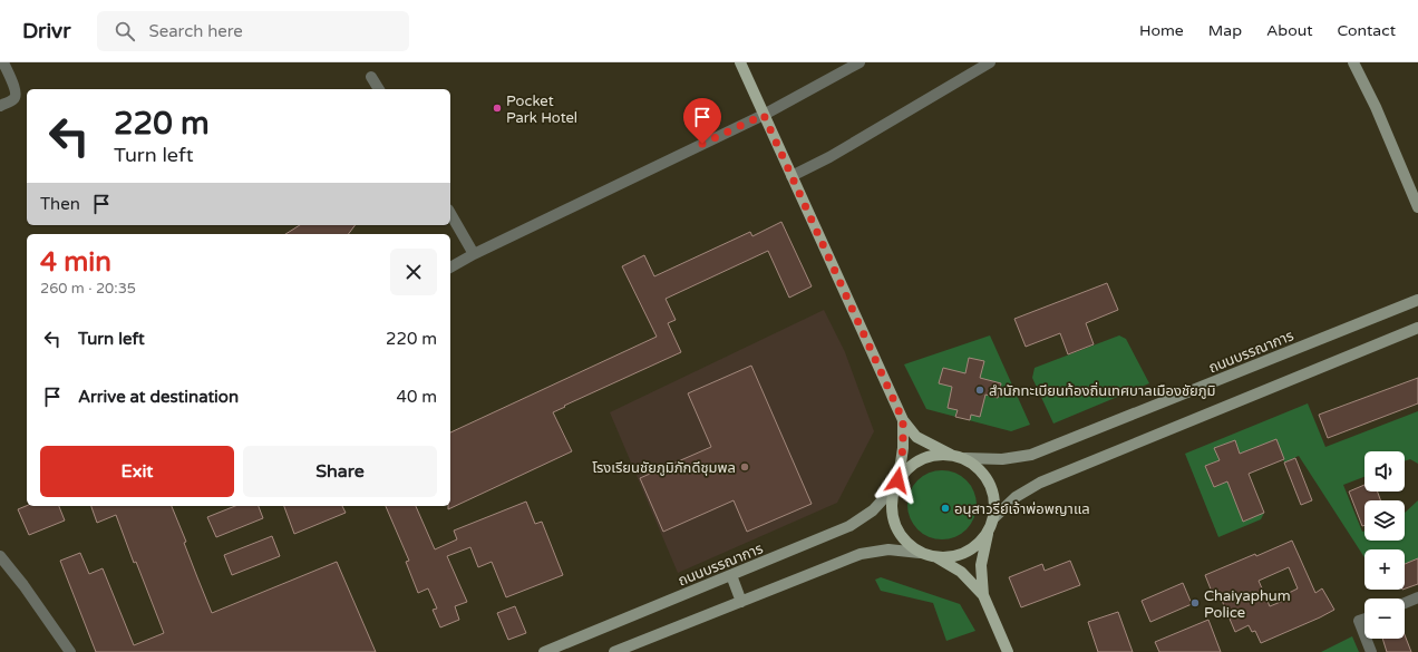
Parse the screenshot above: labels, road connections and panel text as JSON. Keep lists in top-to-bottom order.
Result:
{
  "streets": {
    "main road": ["ถนนบรรณาการ"]
  },
  "places": [
    "Pocket Park Hotel",
    "สำนักทะเบียนท้องถิ่นเทศบาลเมืองชัยภูมิ",
    "โรงเรียนชัยภูมิภักดีชุมพล",
    "อนุสาวรีย์เจ้าพ่อพญาแล",
    "Chaiyaphum Police"
  ],
  "page": {
    "header": "Drivr",
    "search": "Search here",
    "nav": [
      "Home",
      "Map",
      "About",
      "Contact"
    ],
    "turn": ["220 m", "Turn left"],
    "then": "Then",
    "heading": ["4 min", "260 m · 20:35"],
    "list": [
      {
        "name": "Turn left",
        "value": "220 m"
      },
      {
        "name": "Arrive at destination",
        "value": "40 m"
      }
    ],
    "buttons": ["Exit", "Share"],
    "map_buttons": ["+", "−"]
  }
}
